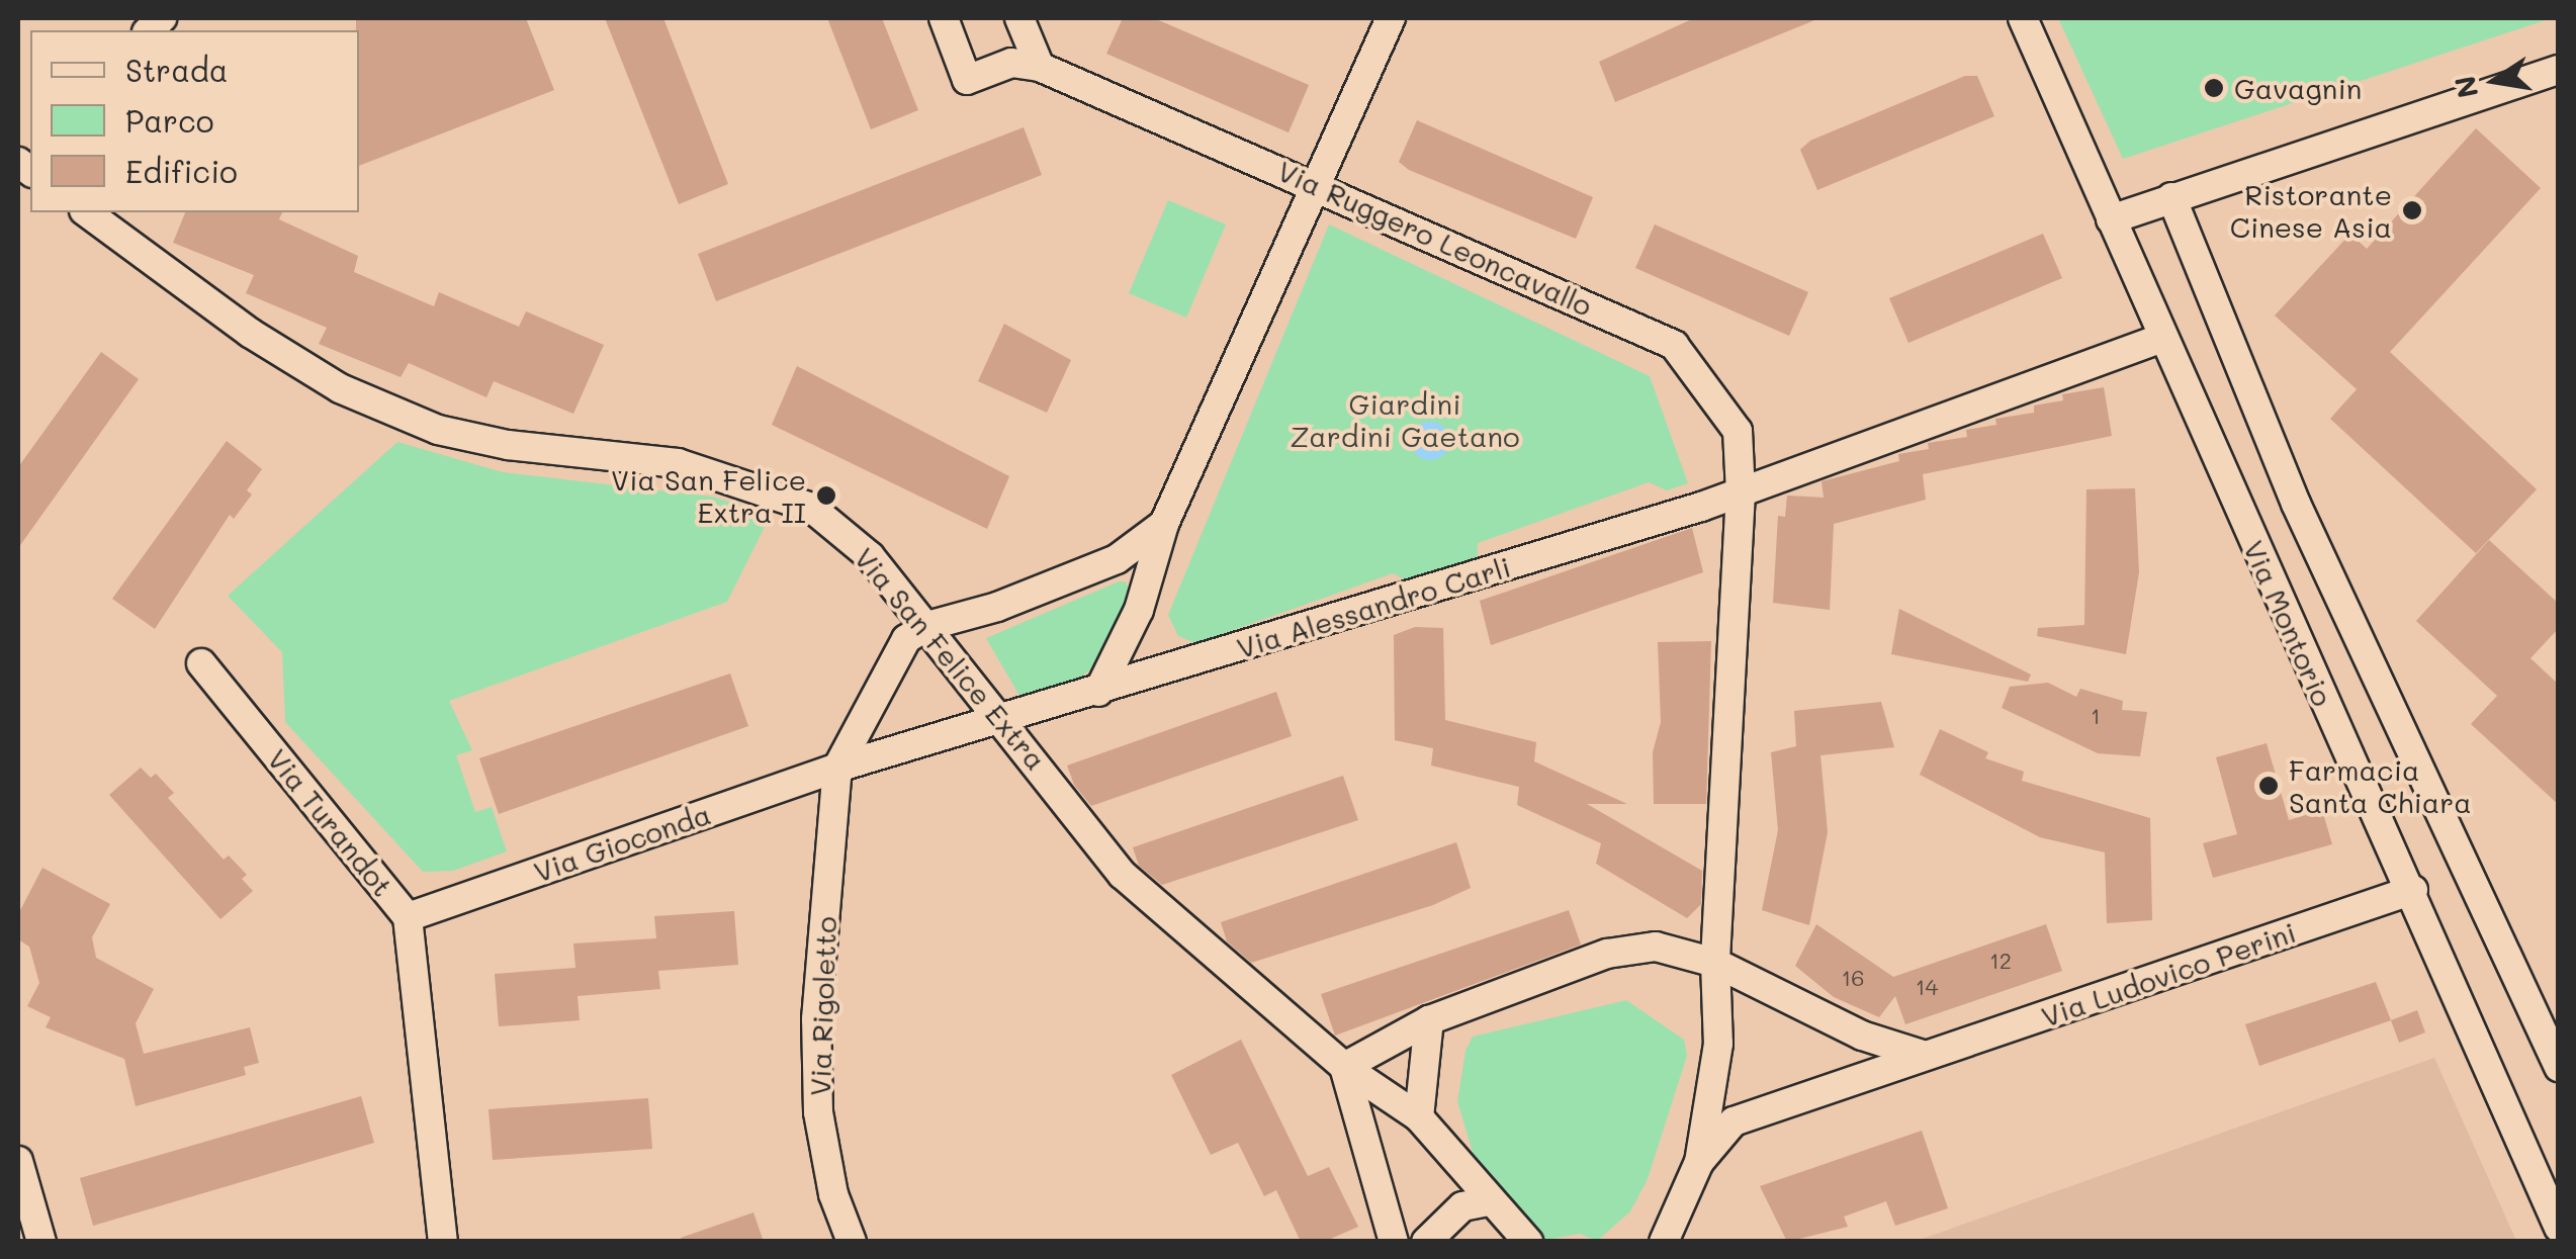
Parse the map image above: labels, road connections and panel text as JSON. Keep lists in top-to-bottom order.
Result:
{
  "streets": {
    "street": [
      "Via Ruggero Leoncavallo",
      "Via Alessandro Carli",
      "Via Montorio",
      "Via San Felice Extra",
      "Via Turandot",
      "Via Gioconda",
      "Via Ludovico Perini",
      "Via Rigoletto"
    ]
  },
  "crossings": [
    ["Via Ruggero Leoncavallo", "Via Alessandro Carli"],
    ["Via Alessandro Carli", "Via Montorio"],
    ["Via Alessandro Carli", "Via San Felice Extra"],
    ["Via Alessandro Carli", "Via Gioconda"],
    ["Via Montorio", "Via Ludovico Perini"],
    ["Via San Felice Extra", "Via Gioconda"],
    ["Via Turandot", "Via Gioconda"],
    ["Via Gioconda", "Via Rigoletto"]
  ],
  "parks": ["Giardini Zardini Gaetano"],
  "places": [
    "Gavagnin",
    "Ristorante Cinese Asia",
    "Via San Felice Extra II",
    "Farmacia Santa Chiara"
  ],
  "house_numbers": [
    "1",
    "12",
    "16",
    "14"
  ],
  "legend": ["Strada", "Parco", "Edificio"],
  "north": "left"
}
